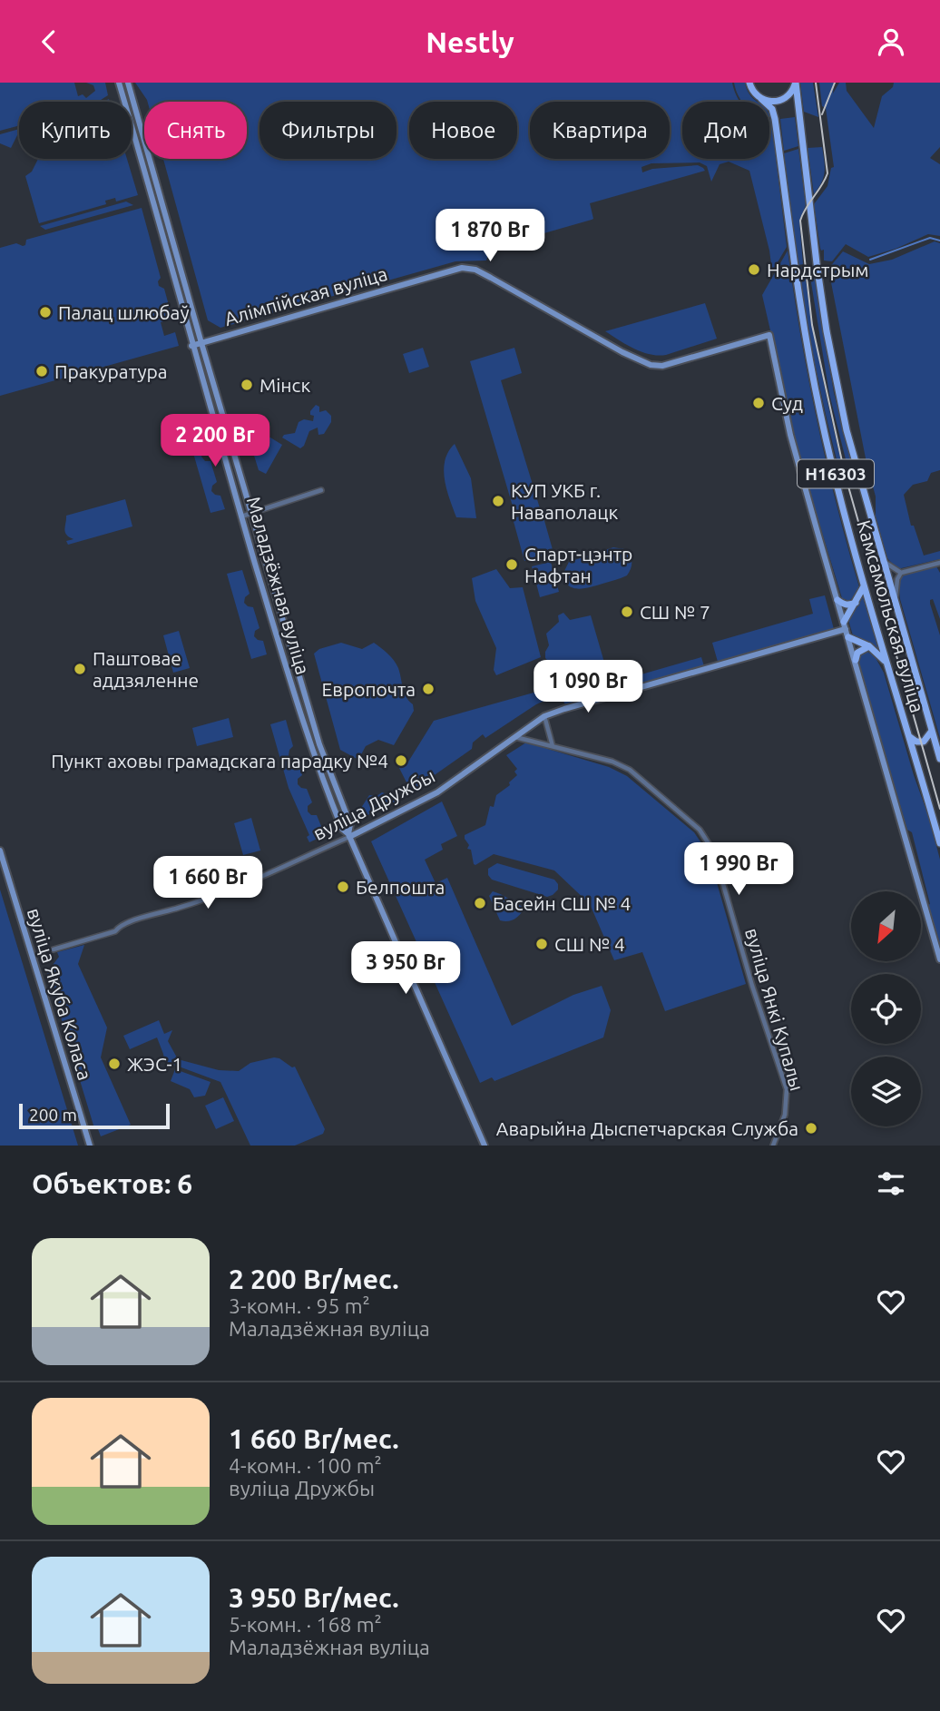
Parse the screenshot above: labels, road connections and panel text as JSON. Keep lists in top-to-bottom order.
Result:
{
  "streets": {
    "main road": ["Н16303", "Камсамольская вуліца"],
    "street": [
      "Алімпійская вуліца",
      "Маладзёжная вуліца",
      "вуліца Дружбы",
      "вуліца Якуба Коласа",
      "вуліца Янкі Купалы"
    ]
  },
  "crossings": [
    ["Алімпійская вуліца", "Маладзёжная вуліца"],
    ["Н16303", "Камсамольская вуліца"],
    ["Маладзёжная вуліца", "вуліца Дружбы"],
    ["вуліца Дружбы", "вуліца Янкі Купалы"]
  ],
  "places": [
    "Нардстрым",
    "Палац шлюбаў",
    "Пракуратура",
    "Мінск",
    "Суд",
    "КУП УКБ г. Наваполацк",
    "Спарт-цэнтр Нафтан",
    "СШ № 7",
    "Паштовае аддзяленне",
    "Европочта",
    "Пункт аховы грамадскага парадку №4",
    "Белпошта",
    "Басейн СШ № 4",
    "СШ № 4",
    "ЖЭС-1",
    "Аварыйна Дыспетчарская Служба"
  ],
  "scale_bar": "200 m",
  "north": "bottom left",
  "page": {
    "header": "Nestly",
    "chip": [
      "Купить",
      "Снять",
      "Фильтры",
      "Новое",
      "Квартира",
      "Дом"
    ],
    "price": [
      "1 870 Br",
      "2 200 Br",
      "1 090 Br",
      "1 990 Br",
      "1 660 Br",
      "3 950 Br"
    ],
    "scale": "200 m",
    "heading": "Объектов: 6",
    "list": [
      {
        "name": "2 200 Br/мес.",
        "note": "3-комн. · 95 m² · Маладзёжная вуліца"
      },
      {
        "name": "1 660 Br/мес.",
        "note": "4-комн. · 100 m² · вуліца Дружбы"
      },
      {
        "name": "3 950 Br/мес.",
        "note": "5-комн. · 168 m² · Маладзёжная вуліца"
      }
    ]
  }
}
